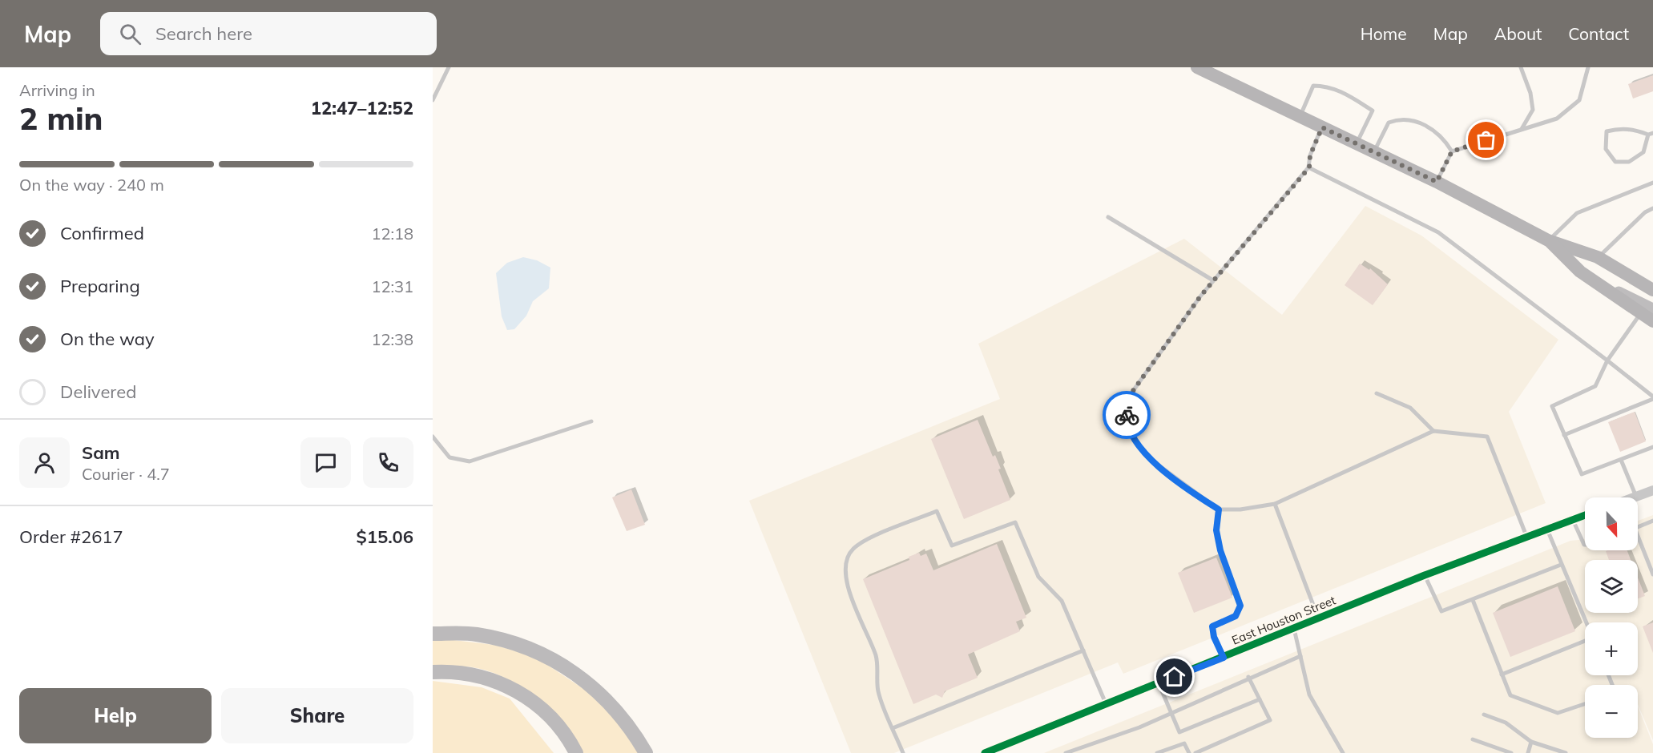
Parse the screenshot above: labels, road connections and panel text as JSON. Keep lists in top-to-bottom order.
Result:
{
  "streets": {
    "street": ["East Houston Street"]
  },
  "north": "bottom",
  "page": {
    "header": "Map",
    "search": "Search here",
    "nav": [
      "Home",
      "Map",
      "About",
      "Contact"
    ],
    "heading": ["2 min", "Arriving in", "12:47–12:52"],
    "panel": [
      "Sam",
      "Courier · 4.7",
      "Order #2617",
      "$15.06"
    ],
    "bar": "On the way · 240 m",
    "list": [
      ["Confirmed", "12:18"],
      ["Preparing", "12:31"],
      ["On the way", "12:38"],
      "Delivered"
    ],
    "map_buttons": ["+", "−"],
    "buttons": ["Help", "Share"]
  }
}
